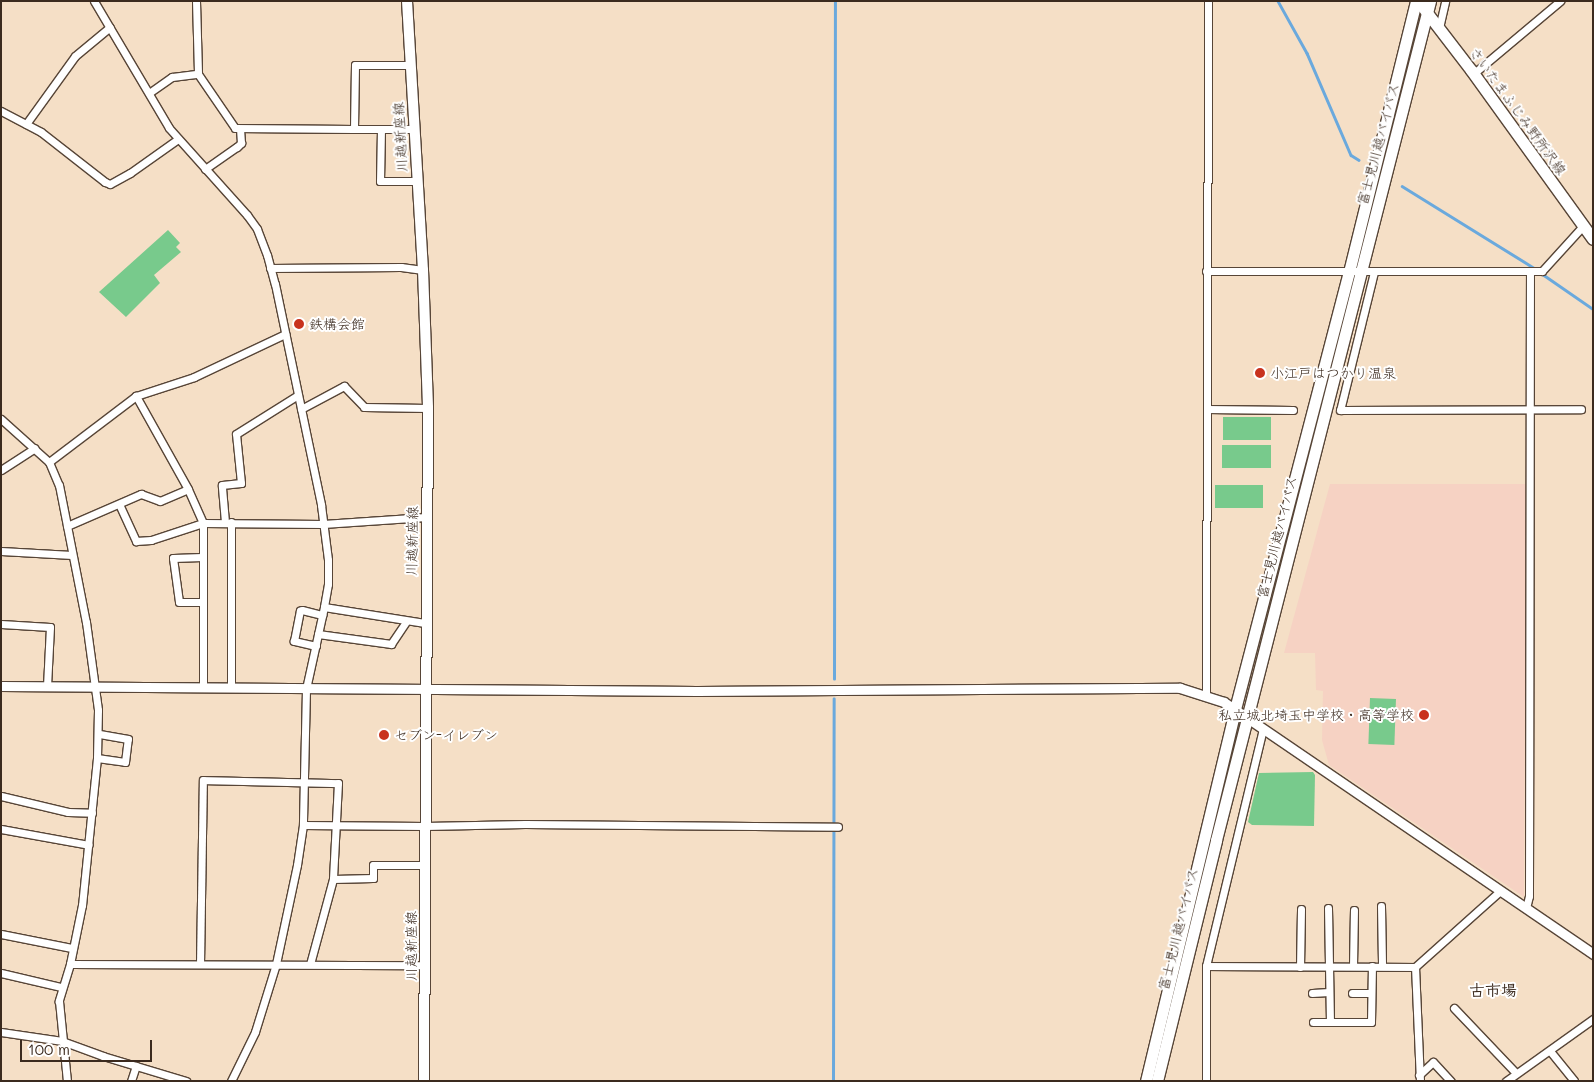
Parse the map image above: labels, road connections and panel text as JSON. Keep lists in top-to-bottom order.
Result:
{
  "streets": {
    "main road": ["さいたまふじみ野所沢線", "川越新座線", "富士見川越バイパス"]
  },
  "crossings": [
    ["さいたまふじみ野所沢線", "富士見川越バイパス"]
  ],
  "districts": ["古市場"],
  "places": [
    "鉄構会館",
    "小江戸はつかり温泉",
    "私立城北埼玉中学校・高等学校",
    "セブン-イレブン"
  ],
  "scale_bar": "100 m"
}
